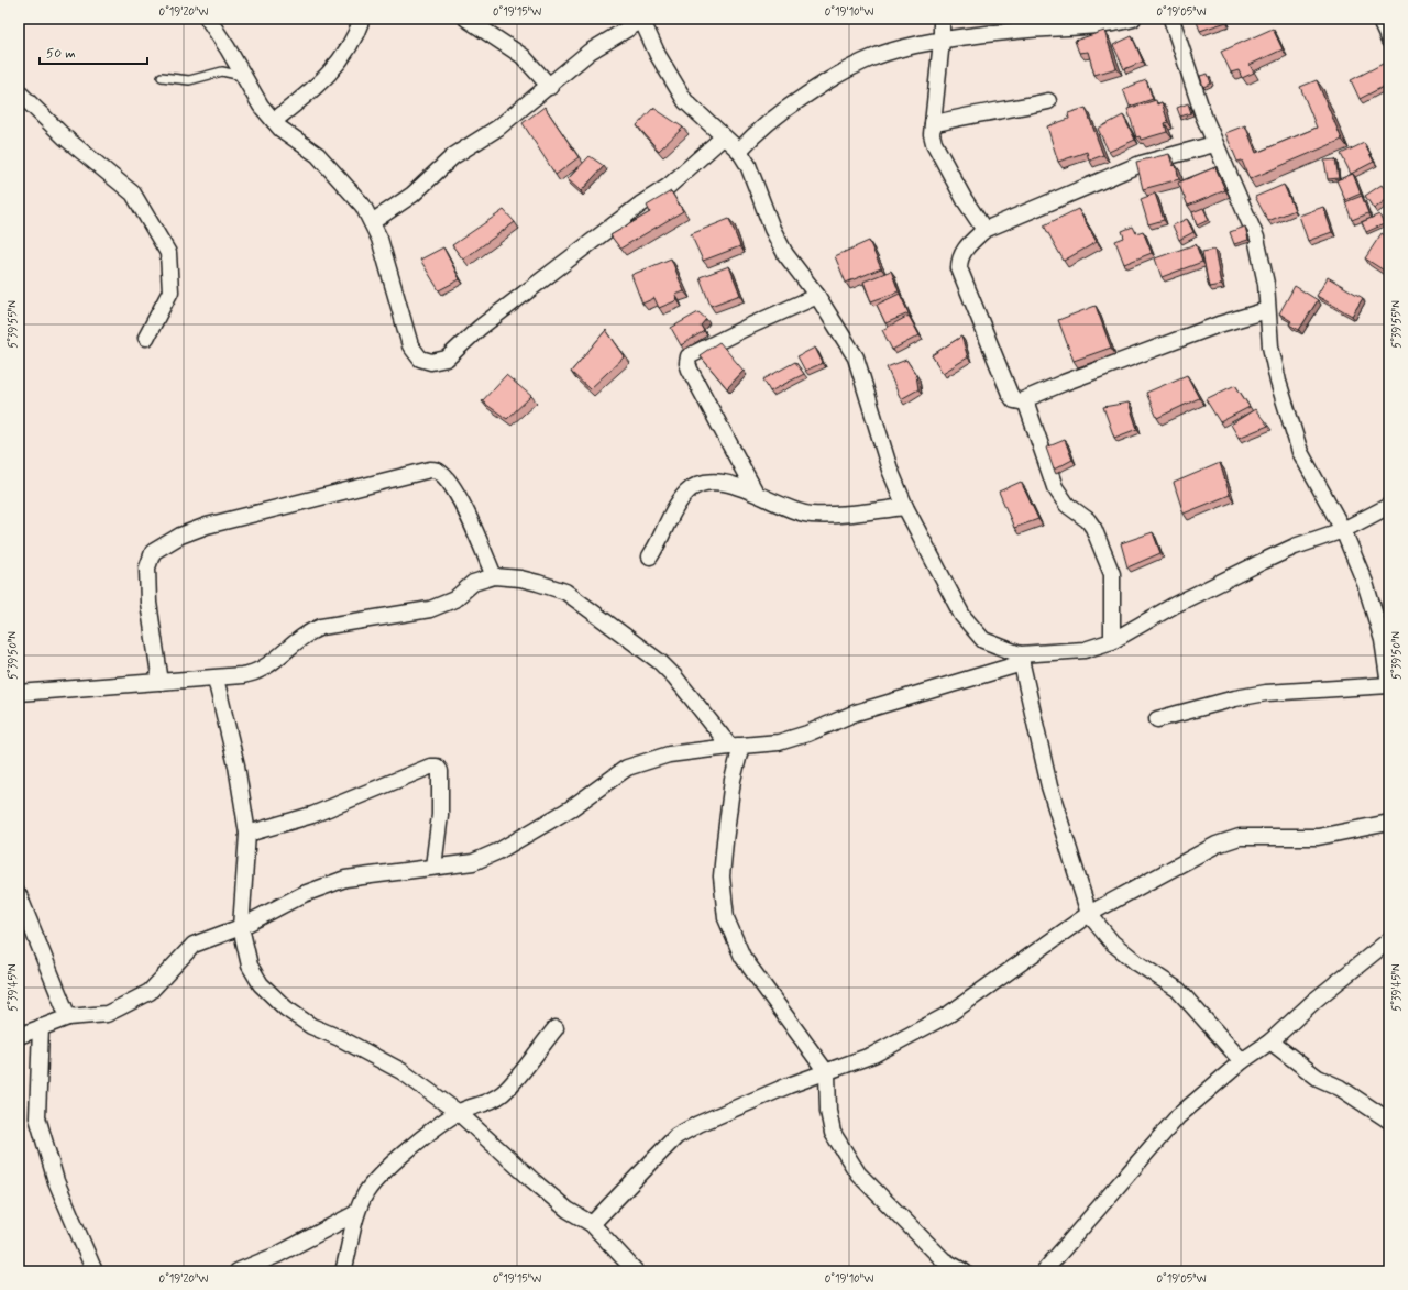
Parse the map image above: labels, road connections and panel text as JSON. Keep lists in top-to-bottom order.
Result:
{
  "scale_bar": "50 m",
  "coordinates": [
    "0°19'20\"W",
    "0°19'15\"W",
    "0°19'10\"W",
    "0°19'05\"W",
    "5°39'55\"N",
    "5°39'50\"N",
    "5°39'45\"N"
  ]
}
